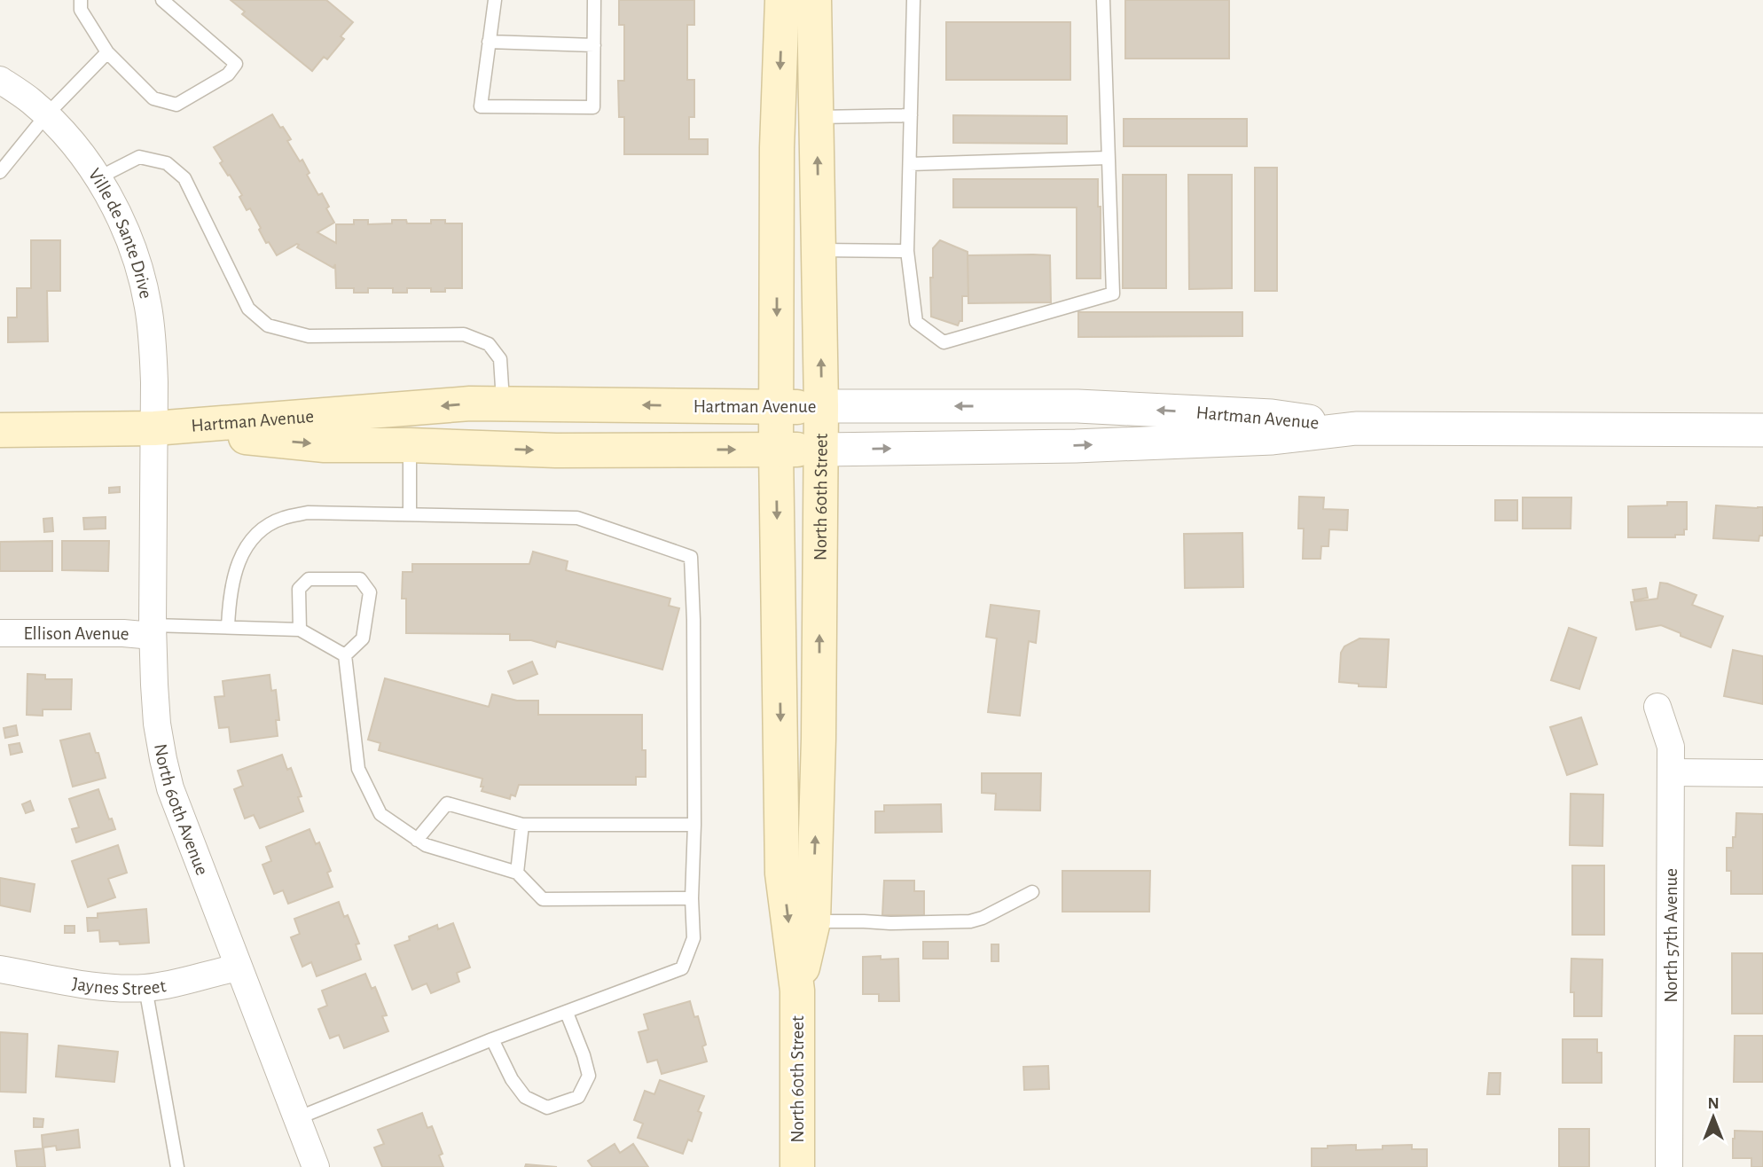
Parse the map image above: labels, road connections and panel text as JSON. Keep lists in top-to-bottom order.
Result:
{
  "streets": {
    "main road": ["Hartman Avenue", "North 60th Street"],
    "street": [
      "Ville de Sante Drive",
      "Ellison Avenue",
      "North 60th Avenue",
      "North 57th Avenue",
      "Jaynes Street"
    ]
  },
  "crossings": [
    ["Ville de Sante Drive", "Hartman Avenue"],
    ["Ville de Sante Drive", "North 60th Avenue"],
    ["Hartman Avenue", "North 60th Street"],
    ["Hartman Avenue", "North 60th Avenue"],
    ["Ellison Avenue", "North 60th Avenue"],
    ["North 60th Avenue", "Jaynes Street"]
  ],
  "north": "top"
}
